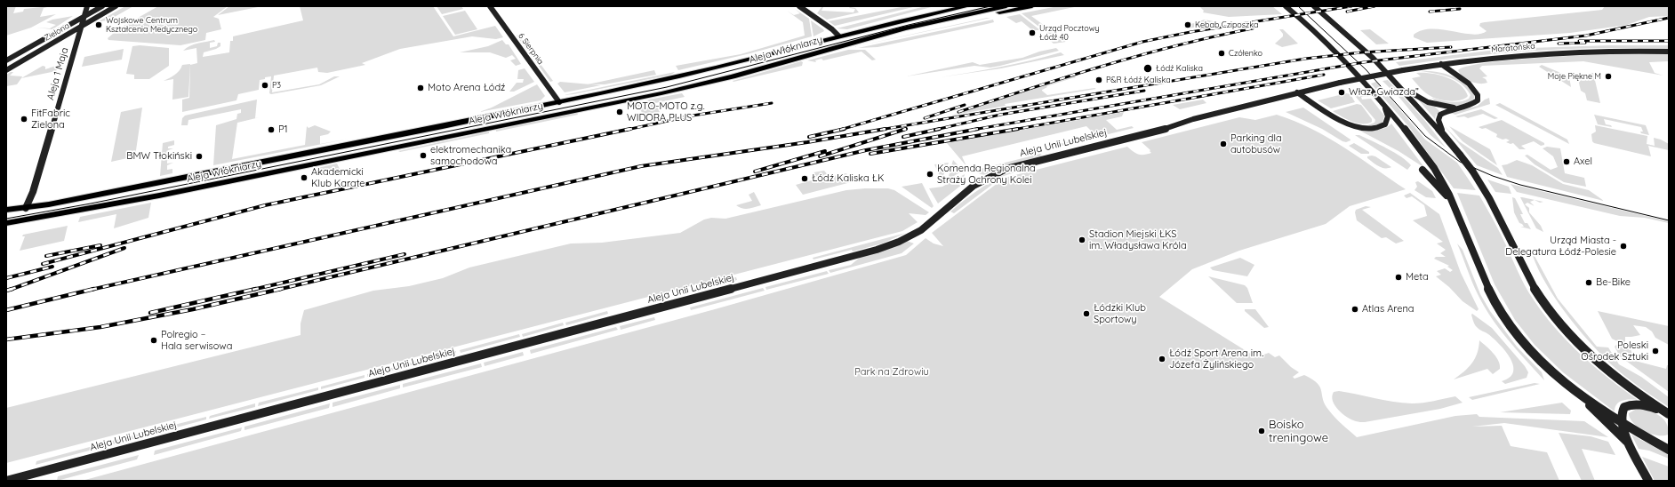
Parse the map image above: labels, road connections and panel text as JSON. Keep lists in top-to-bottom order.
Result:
{
  "streets": {
    "main road": ["Aleja Włókniarzy"],
    "street": [
      "Zielona",
      "Maratońska",
      "6 Sierpnia",
      "Aleja 1 Maja",
      "Aleja Unii Lubelskiej"
    ]
  },
  "crossings": [
    ["Zielona", "Aleja 1 Maja"],
    ["Maratońska", "Aleja Unii Lubelskiej"],
    ["6 Sierpnia", "Aleja Włókniarzy"],
    ["Aleja Włókniarzy", "Aleja 1 Maja"]
  ],
  "parks": ["Park na Zdrowiu"],
  "places": [
    "Wojskowe Centrum Kształcenia Medycznego",
    "Kebab Cziposzka",
    "Urząd Pocztowy Łódź 40",
    "Czółenko",
    "Łódź Kaliska",
    "Moje Piękne M",
    "P&R Łódź Kaliska",
    "P3",
    "Moto Arena Łódź",
    "Właz „Gwiazda”",
    "MOTO-MOTO z.g. WIDORA PLUS",
    "FitFabric Zielona",
    "P1",
    "Parking dla autobusów",
    "elektromechanika samochodowa",
    "BMW Tłokiński",
    "Axel",
    "Komenda Regionalna Straży Ochrony Kolei",
    "Akademicki Klub Karate",
    "Łódź Kaliska ŁK",
    "Stadion Miejski ŁKS im. Władysława Króla",
    "Urząd Miasta - Delegatura Łódź-Polesie",
    "Meta",
    "Be-Bike",
    "Atlas Arena",
    "Łódzki Klub Sportowy",
    "Polregio – Hala serwisowa",
    "Poleski Ośrodek Sztuki",
    "Łódź Sport Arena im. Józefa Żylińskiego",
    "Boisko treningowe"
  ]
}
